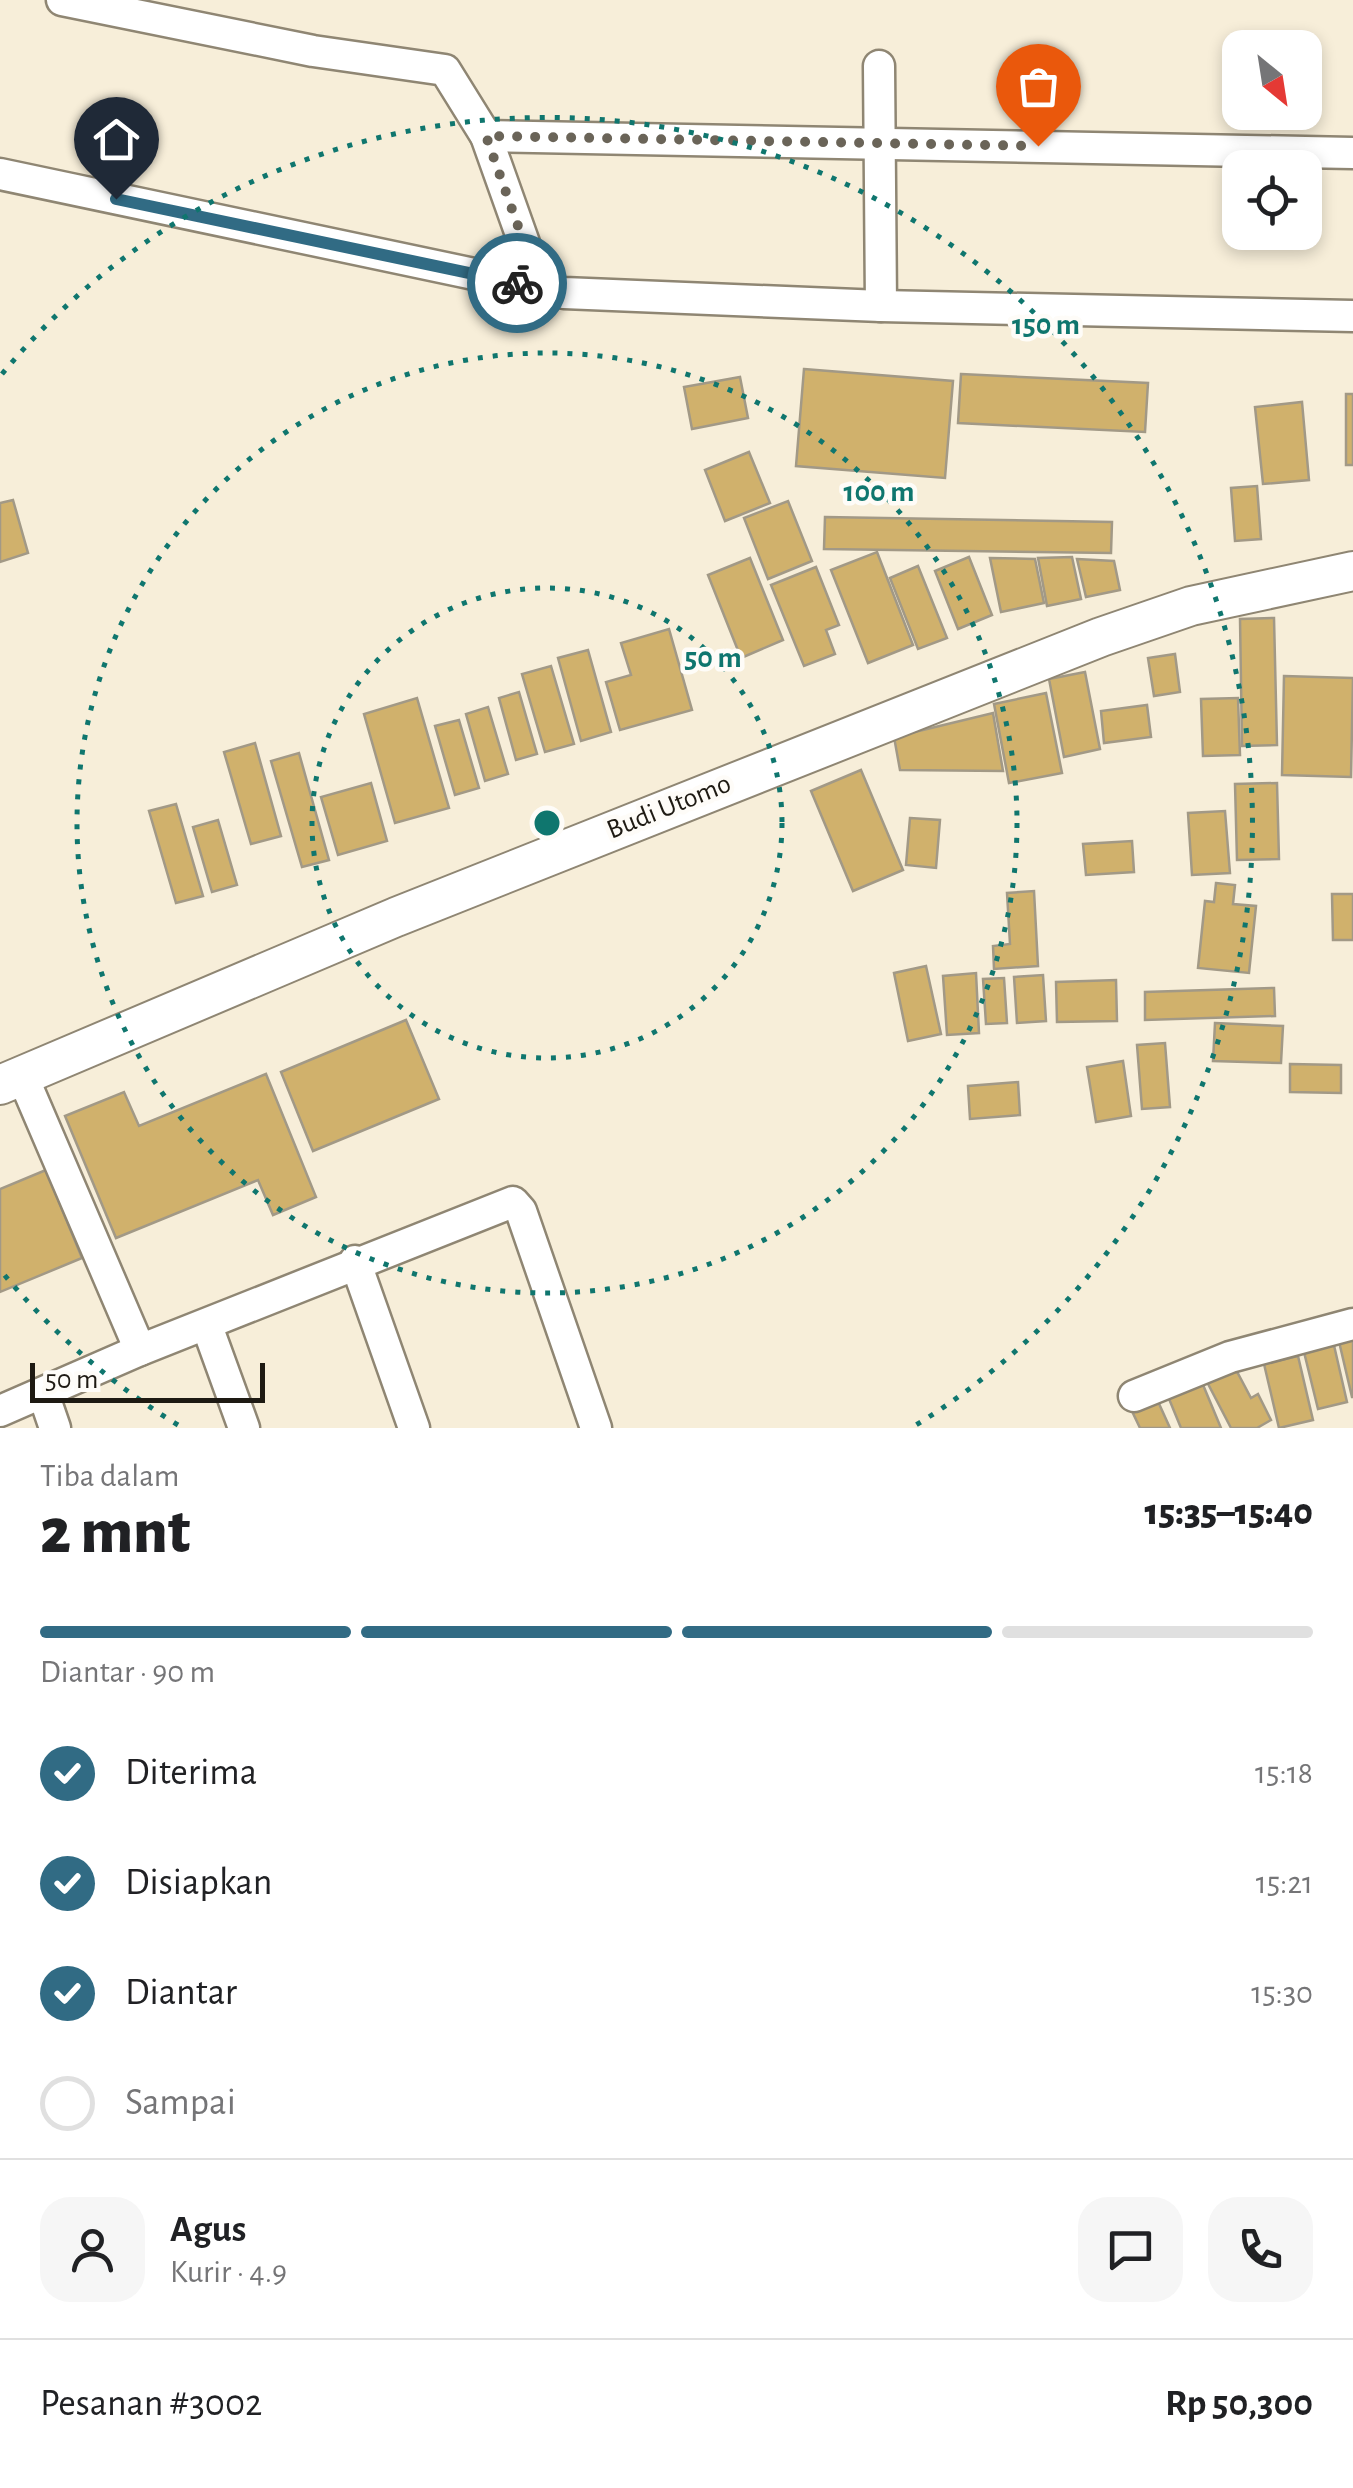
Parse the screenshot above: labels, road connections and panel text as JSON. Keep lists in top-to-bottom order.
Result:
{
  "streets": {
    "street": ["Budi Utomo"]
  },
  "scale_bar": "50 m",
  "north": "bottom right",
  "page": {
    "scale": "50 m",
    "heading": ["2 mnt", "Tiba dalam", "15:35–15:40"],
    "panel": [
      "Agus",
      "Kurir · 4.9",
      "Pesanan #3002",
      "Rp 50,300"
    ],
    "bar": "Diantar · 90 m",
    "list": [
      ["Diterima", "15:18"],
      ["Disiapkan", "15:21"],
      ["Diantar", "15:30"],
      "Sampai"
    ]
  },
  "rings": ["150 m", "100 m", "50 m"]
}
